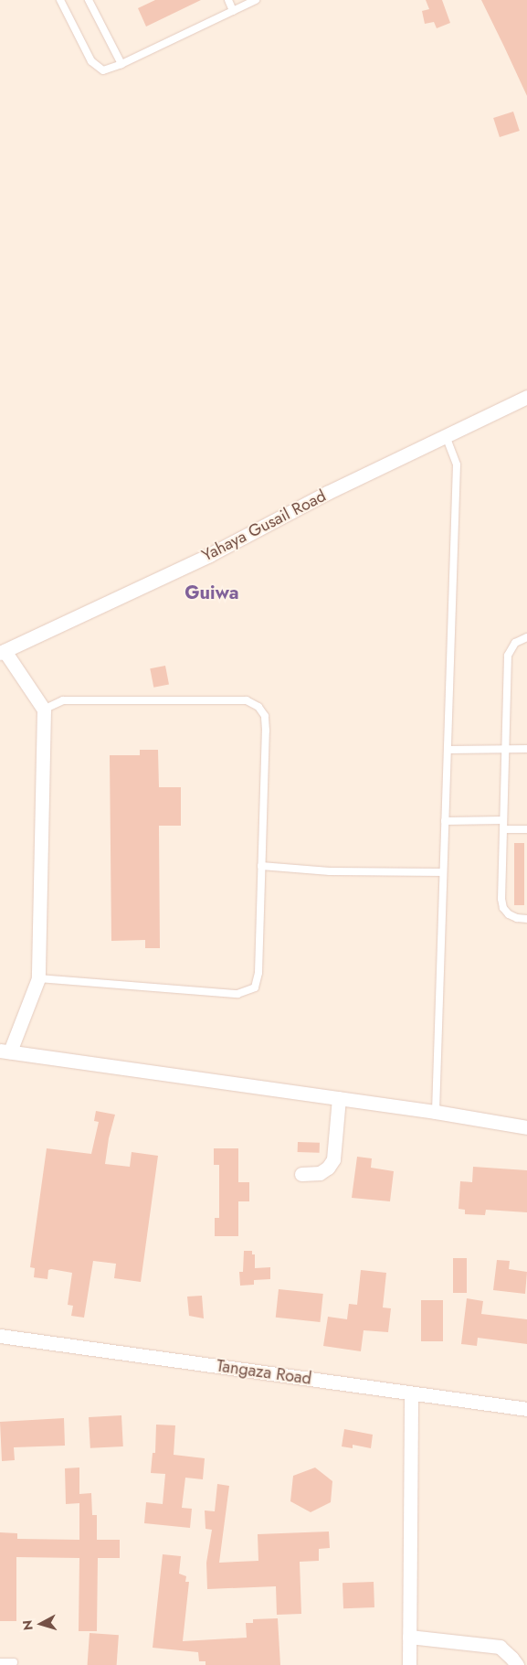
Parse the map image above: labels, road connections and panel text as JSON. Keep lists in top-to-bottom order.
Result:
{
  "streets": {
    "street": ["Yahaya Gusail Road", "Tangaza Road"]
  },
  "districts": ["Guiwa"],
  "north": "left"
}
